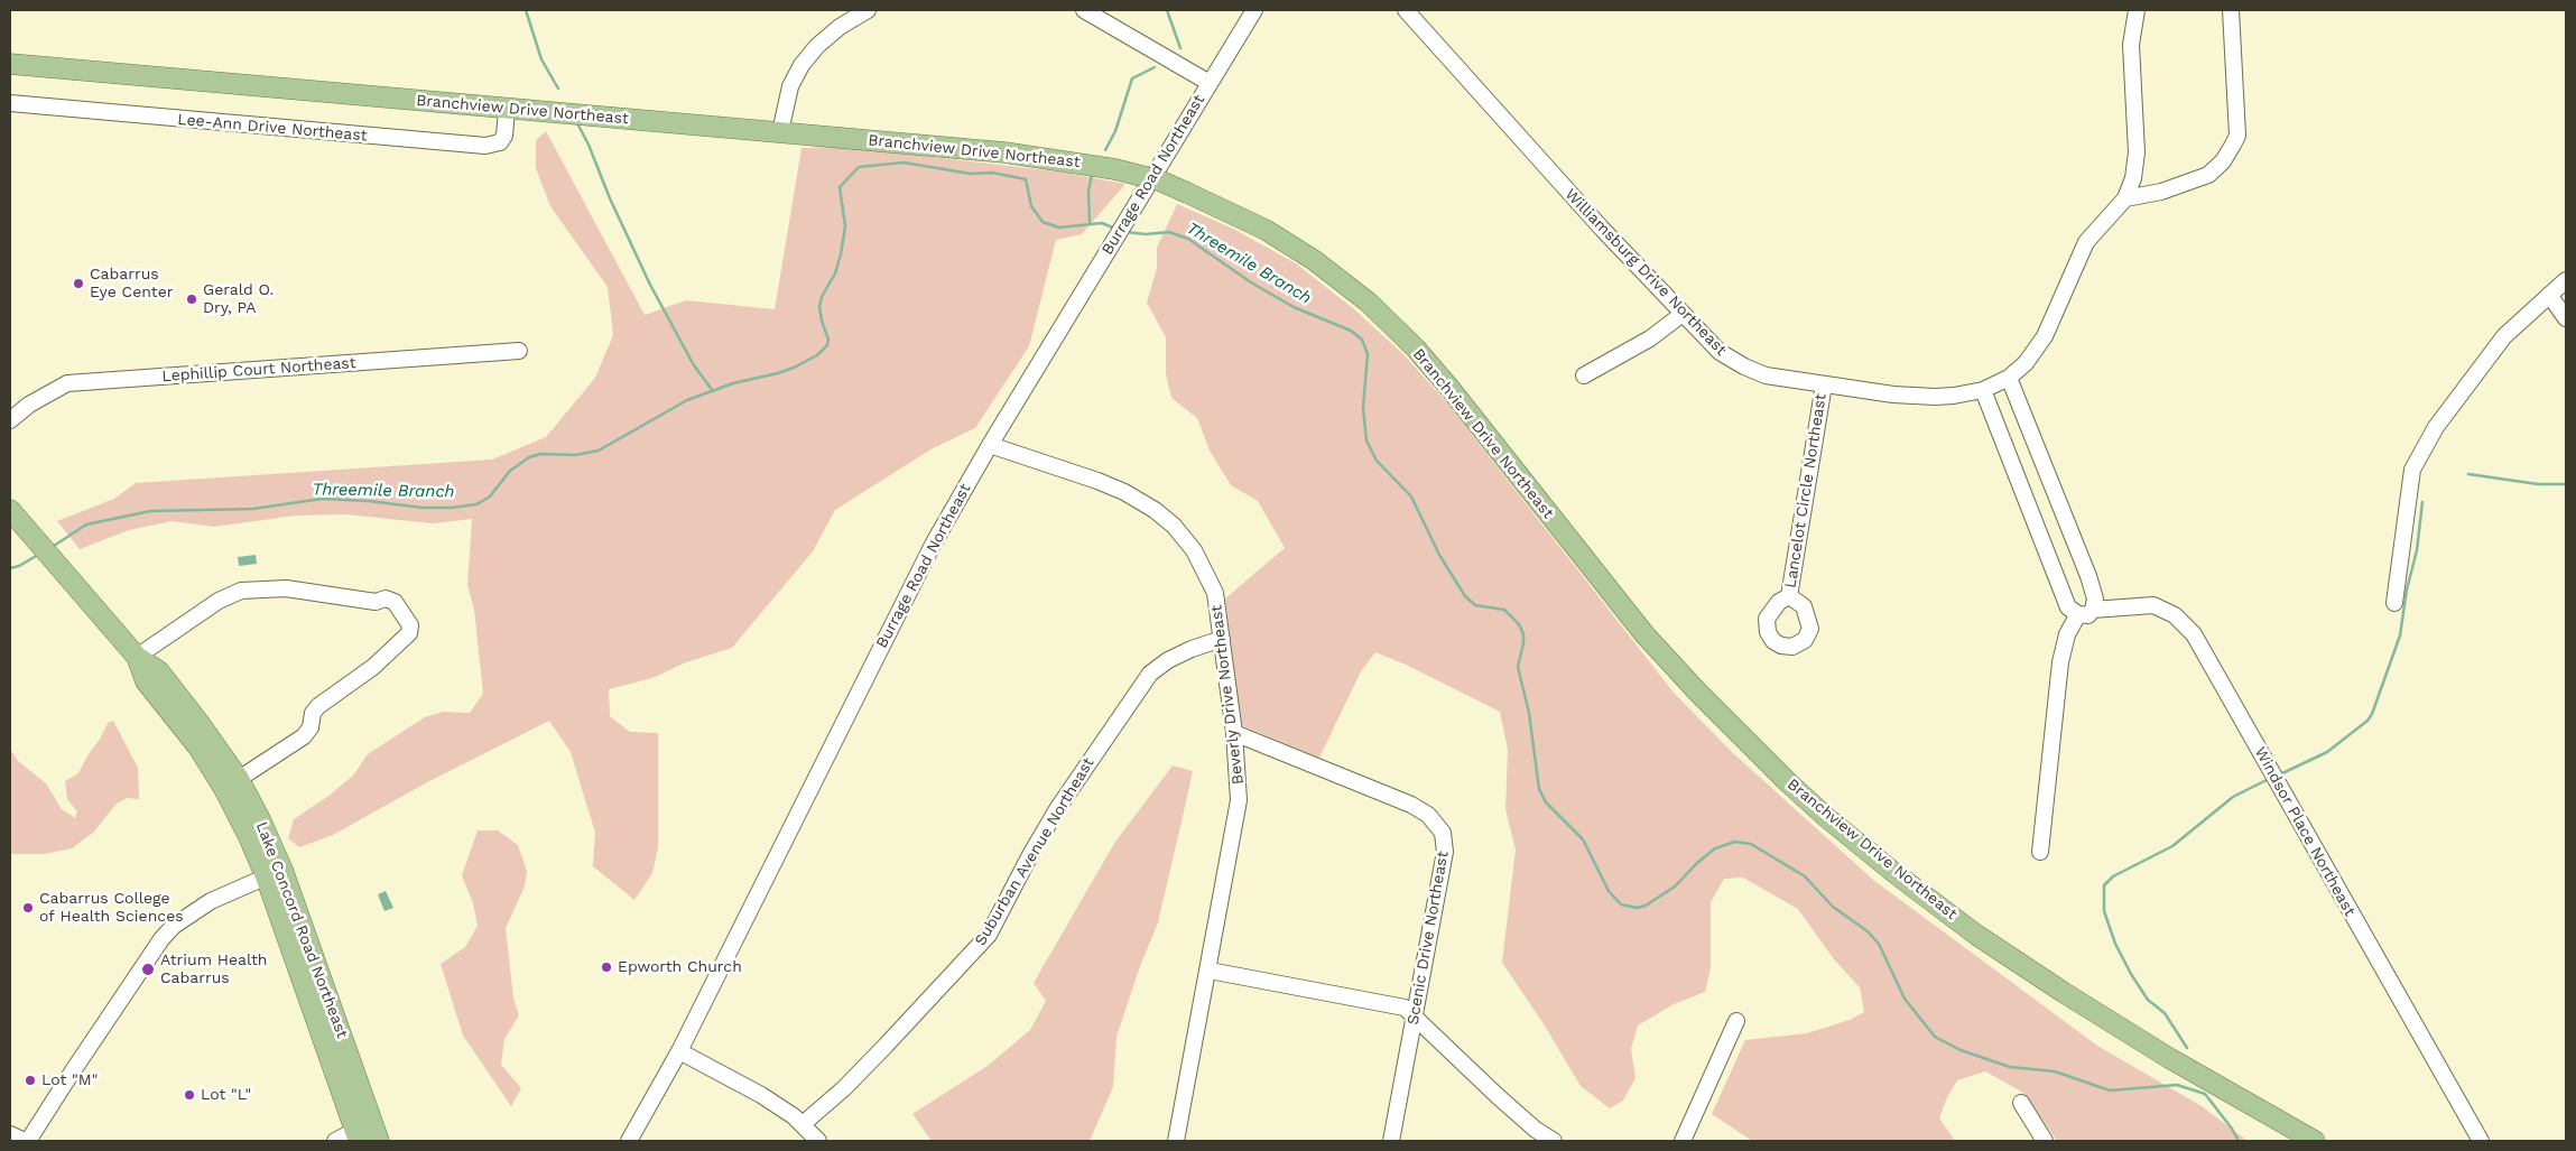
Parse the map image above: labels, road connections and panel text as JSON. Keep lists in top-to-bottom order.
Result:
{
  "streets": {
    "main road": ["Branchview Drive Northeast", "Lake Concord Road Northeast"],
    "street": [
      "Lee-Ann Drive Northeast",
      "Burrage Road Northeast",
      "Williamsburg Drive Northeast",
      "Lephillip Court Northeast",
      "Lancelot Circle Northeast",
      "Beverly Drive Northeast",
      "Windsor Place Northeast",
      "Suburban Avenue Northeast",
      "Scenic Drive Northeast"
    ]
  },
  "crossings": [
    ["Branchview Drive Northeast", "Lee-Ann Drive Northeast"],
    ["Burrage Road Northeast", "Beverly Drive Northeast"],
    ["Williamsburg Drive Northeast", "Lancelot Circle Northeast"],
    ["Beverly Drive Northeast", "Suburban Avenue Northeast"],
    ["Beverly Drive Northeast", "Scenic Drive Northeast"]
  ],
  "water": ["Threemile Branch"],
  "places": [
    "Cabarrus Eye Center",
    "Gerald O. Dry, PA",
    "Cabarrus College of Health Sciences",
    "Epworth Church",
    "Atrium Health Cabarrus",
    "Lot \"M\"",
    "Lot \"L\""
  ]
}
